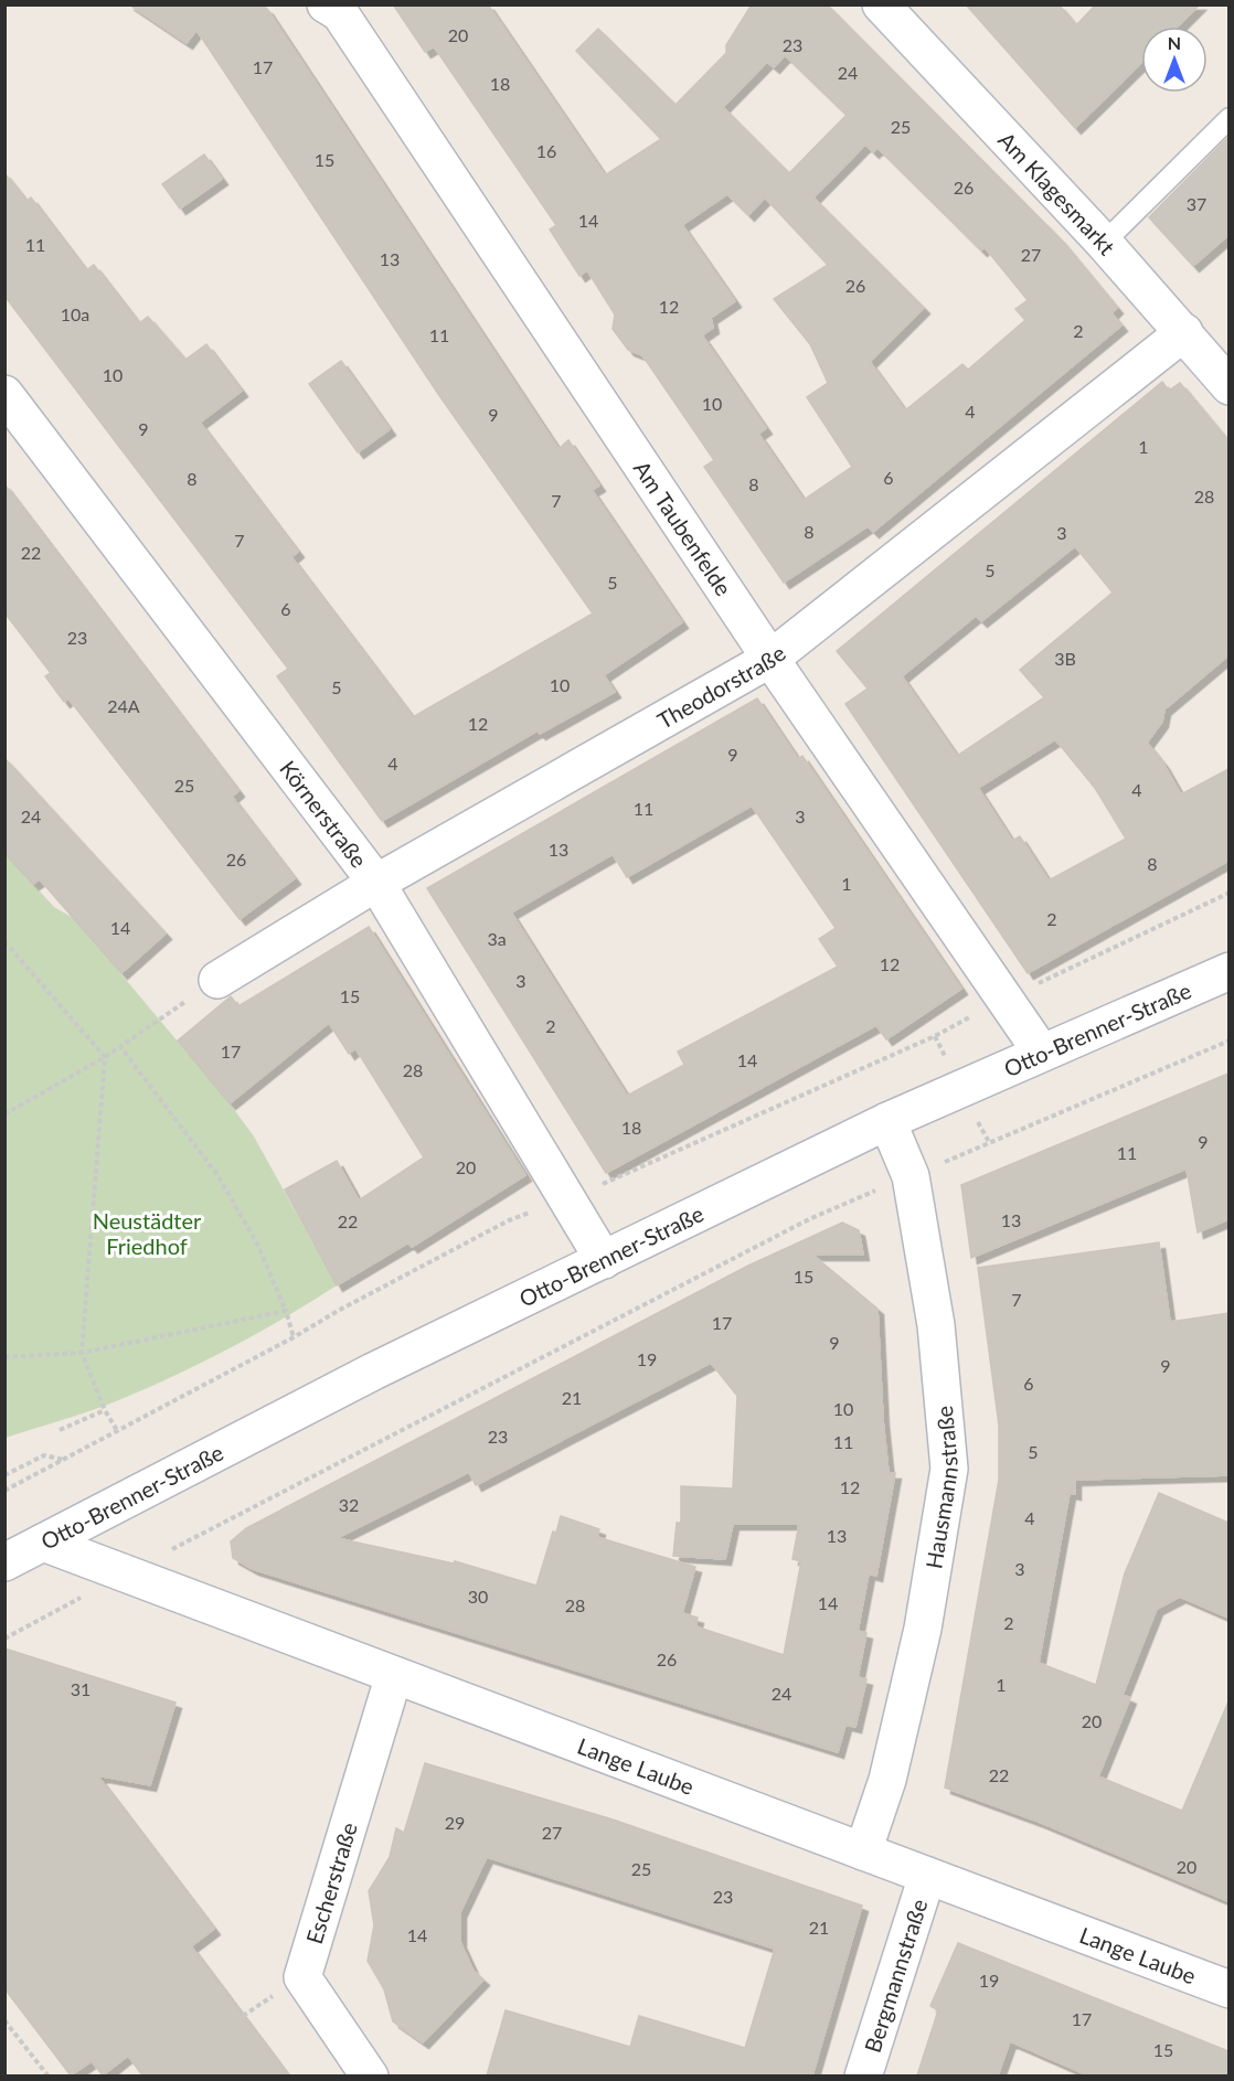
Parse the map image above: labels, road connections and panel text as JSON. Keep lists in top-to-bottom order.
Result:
{
  "streets": {
    "street": [
      "Am Klagesmarkt",
      "Am Taubenfelde",
      "Theodorstraße",
      "Körnerstraße",
      "Otto-Brenner-Straße",
      "Hausmannstraße",
      "Lange Laube",
      "Escherstraße",
      "Bergmannstraße"
    ]
  },
  "crossings": [
    ["Am Klagesmarkt", "Theodorstraße"],
    ["Am Taubenfelde", "Theodorstraße"],
    ["Am Taubenfelde", "Otto-Brenner-Straße"],
    ["Theodorstraße", "Körnerstraße"],
    ["Körnerstraße", "Otto-Brenner-Straße"],
    ["Otto-Brenner-Straße", "Hausmannstraße"],
    ["Otto-Brenner-Straße", "Lange Laube"],
    ["Hausmannstraße", "Lange Laube"],
    ["Lange Laube", "Escherstraße"],
    ["Lange Laube", "Bergmannstraße"]
  ],
  "parks": ["Neustädter Friedhof"],
  "house_numbers": [
    "20",
    "23",
    "17",
    "24",
    "18",
    "25",
    "16",
    "15",
    "26",
    "37",
    "14",
    "11",
    "27",
    "13",
    "26",
    "12",
    "10a",
    "2",
    "11",
    "10",
    "10",
    "4",
    "9",
    "9",
    "1",
    "6",
    "8",
    "8",
    "28",
    "7",
    "8",
    "3",
    "7",
    "22",
    "5",
    "5",
    "6",
    "23",
    "3B",
    "10",
    "5",
    "24A",
    "12",
    "9",
    "4",
    "25",
    "4",
    "11",
    "24",
    "3",
    "13",
    "26",
    "8",
    "1",
    "2",
    "14",
    "3a",
    "12",
    "3",
    "15",
    "2",
    "17",
    "14",
    "28",
    "18",
    "9",
    "11",
    "20",
    "13",
    "22",
    "15",
    "7",
    "17",
    "9",
    "19",
    "9",
    "6",
    "21",
    "10",
    "23",
    "11",
    "5",
    "12",
    "32",
    "4",
    "13",
    "3",
    "30",
    "14",
    "28",
    "2",
    "26",
    "1",
    "31",
    "24",
    "20",
    "22",
    "29",
    "27",
    "20",
    "25",
    "23",
    "21",
    "14",
    "19",
    "17",
    "15"
  ],
  "north": "top"
}
